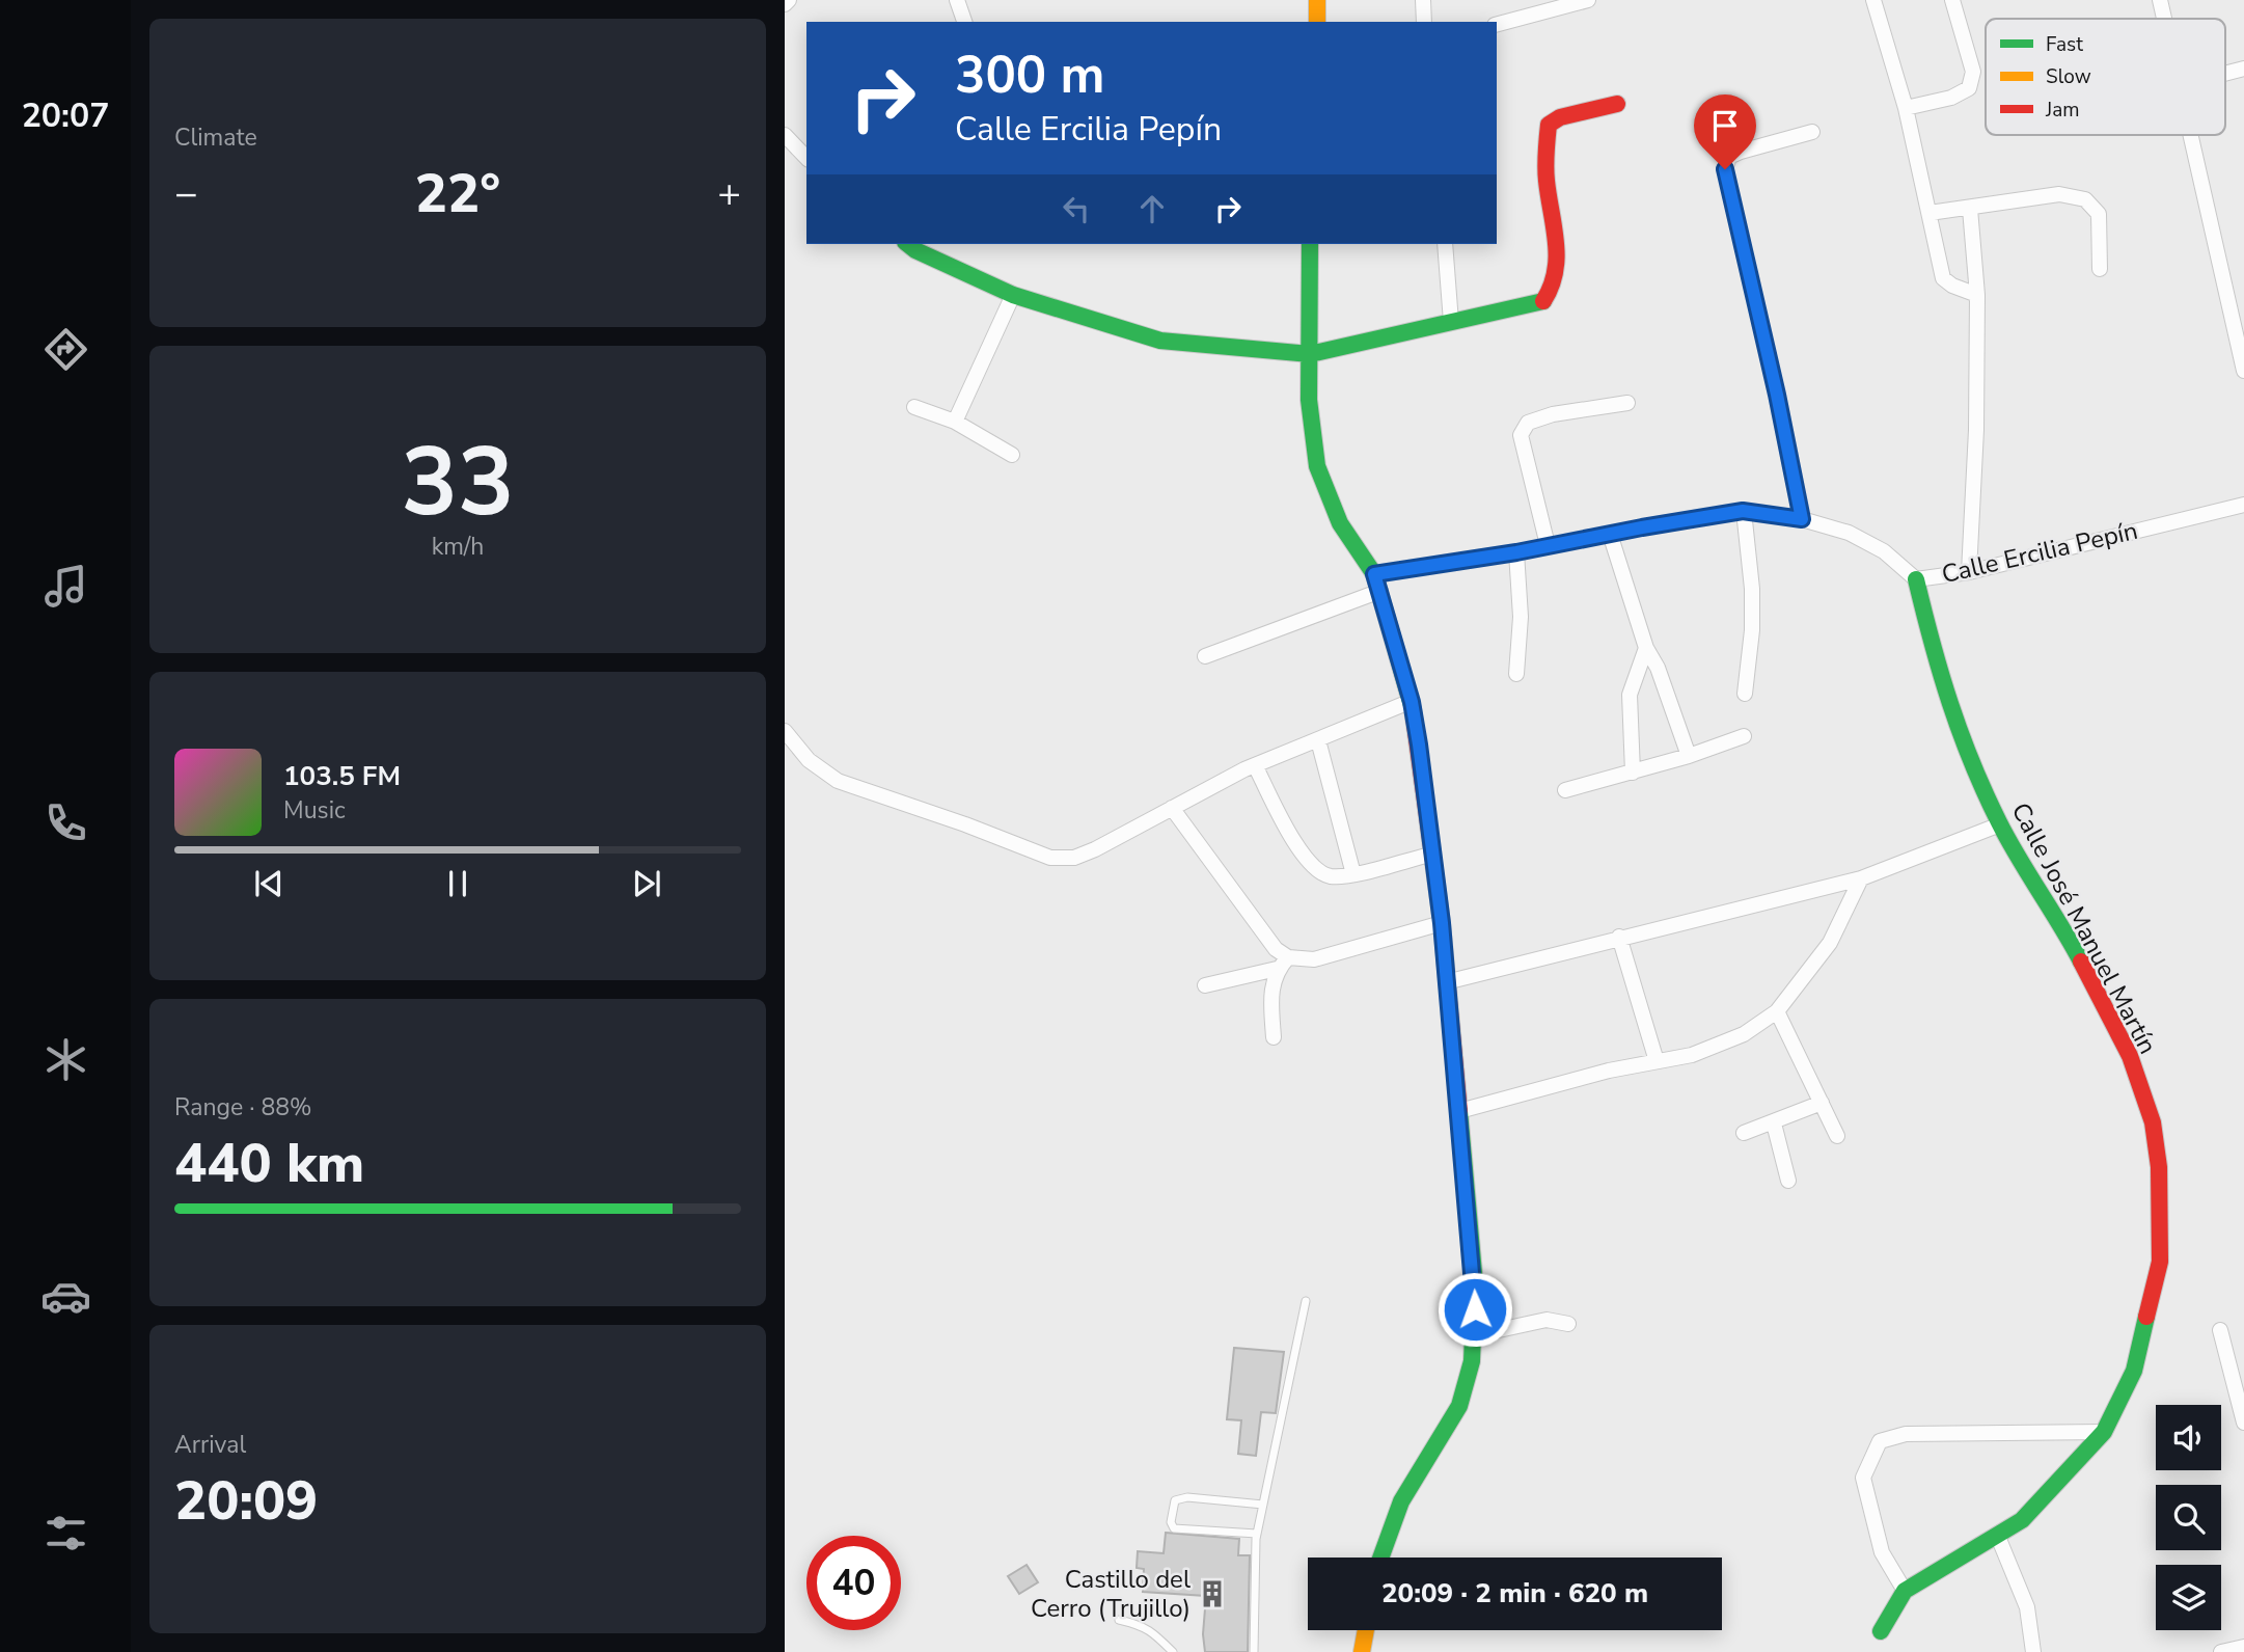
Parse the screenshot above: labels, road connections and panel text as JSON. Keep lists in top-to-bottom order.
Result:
{
  "streets": {
    "street": ["Calle Ercilia Pepín", "Calle José Manuel Martín"]
  },
  "crossings": [
    ["Calle Ercilia Pepín", "Calle José Manuel Martín"]
  ],
  "places": {
    "building": ["Castillo del Cerro (Trujillo)"]
  },
  "legend": ["Fast", "Slow", "Jam"],
  "page": {
    "tabs": "20:07",
    "tile": [
      "Climate",
      ["33", "km/h"],
      ["Range · 88%", "440 km"],
      ["Arrival", "20:09"]
    ],
    "turn": ["300 m", "Calle Ercilia Pepín"],
    "heat": ["−", "22°", "+"],
    "song": ["103.5 FM", "Music"],
    "limit": "40",
    "trip": "20:09 · 2 min · 620 m"
  }
}
